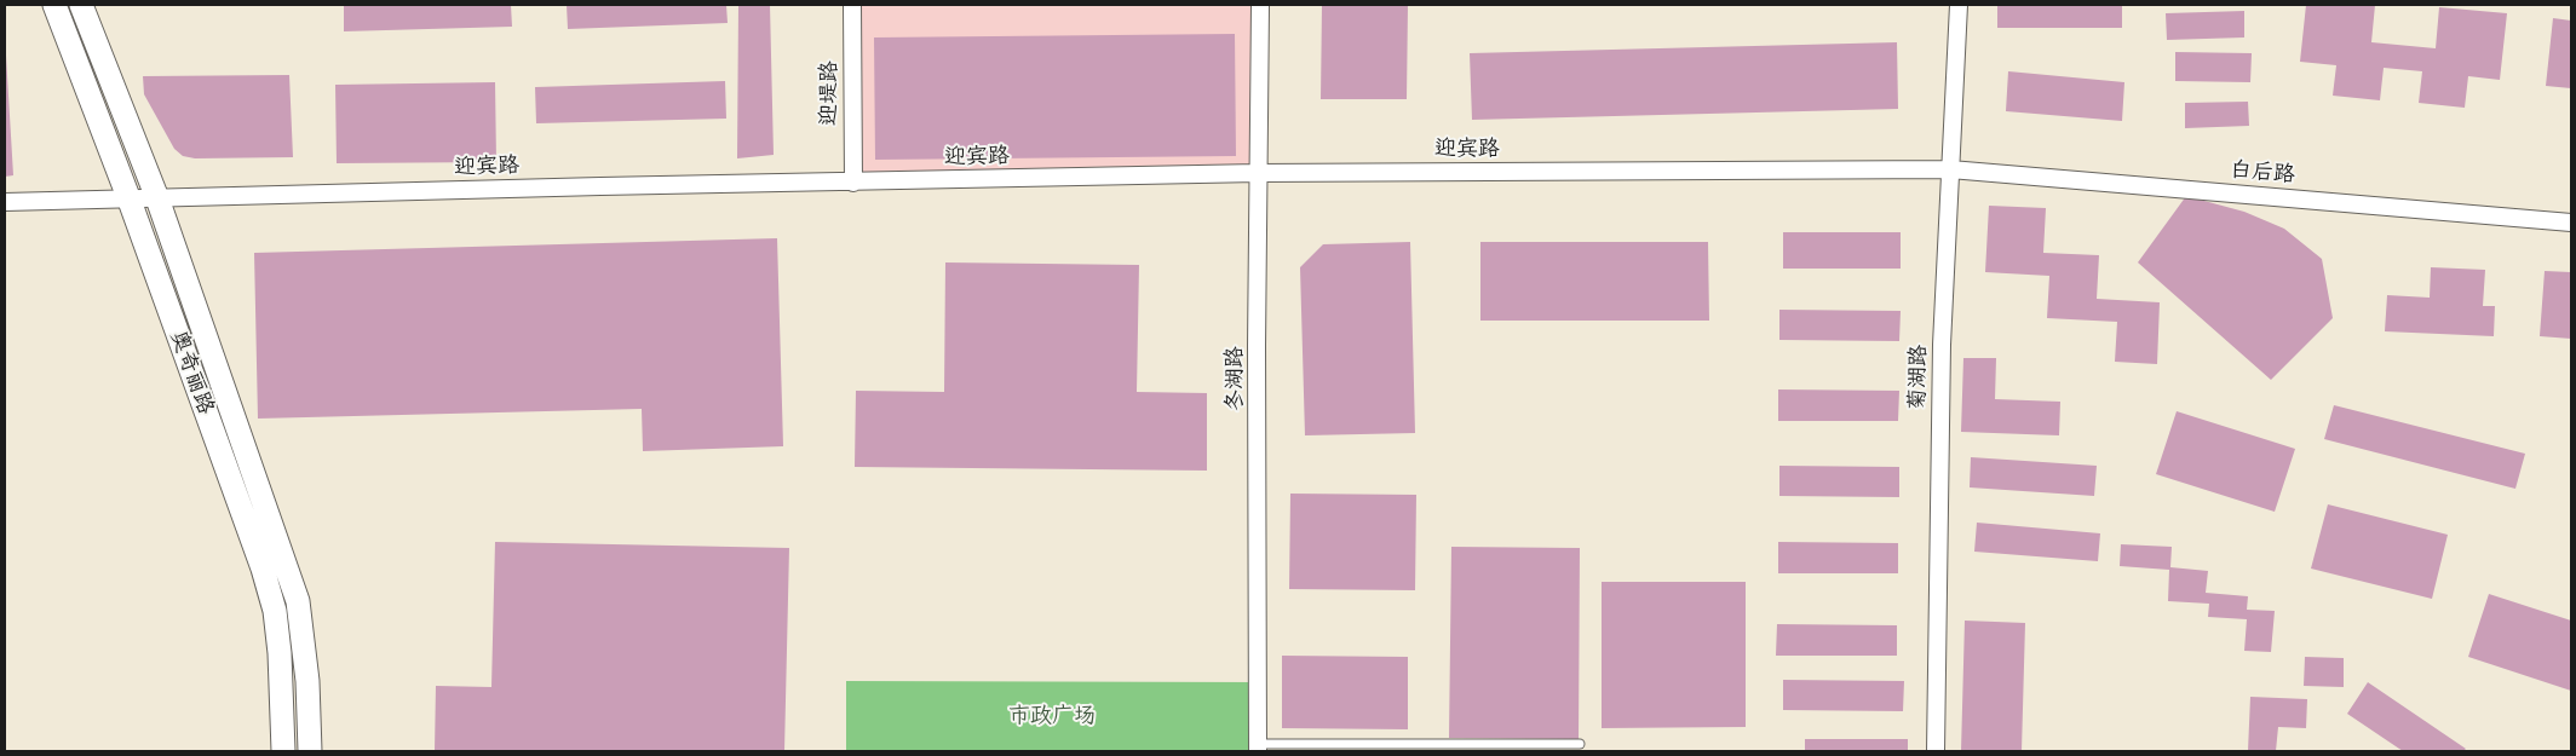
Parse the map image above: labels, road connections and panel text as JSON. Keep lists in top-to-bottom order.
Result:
{
  "streets": {
    "main road": ["奥奇丽路"],
    "street": [
      "迎堤路",
      "迎宾路",
      "白后路",
      "菊湖路",
      "冬湖路"
    ]
  },
  "crossings": [
    ["迎堤路", "迎宾路"],
    ["迎宾路", "白后路"],
    ["迎宾路", "奥奇丽路"],
    ["迎宾路", "菊湖路"],
    ["迎宾路", "冬湖路"],
    ["白后路", "菊湖路"]
  ],
  "parks": ["市政广场"]
}
